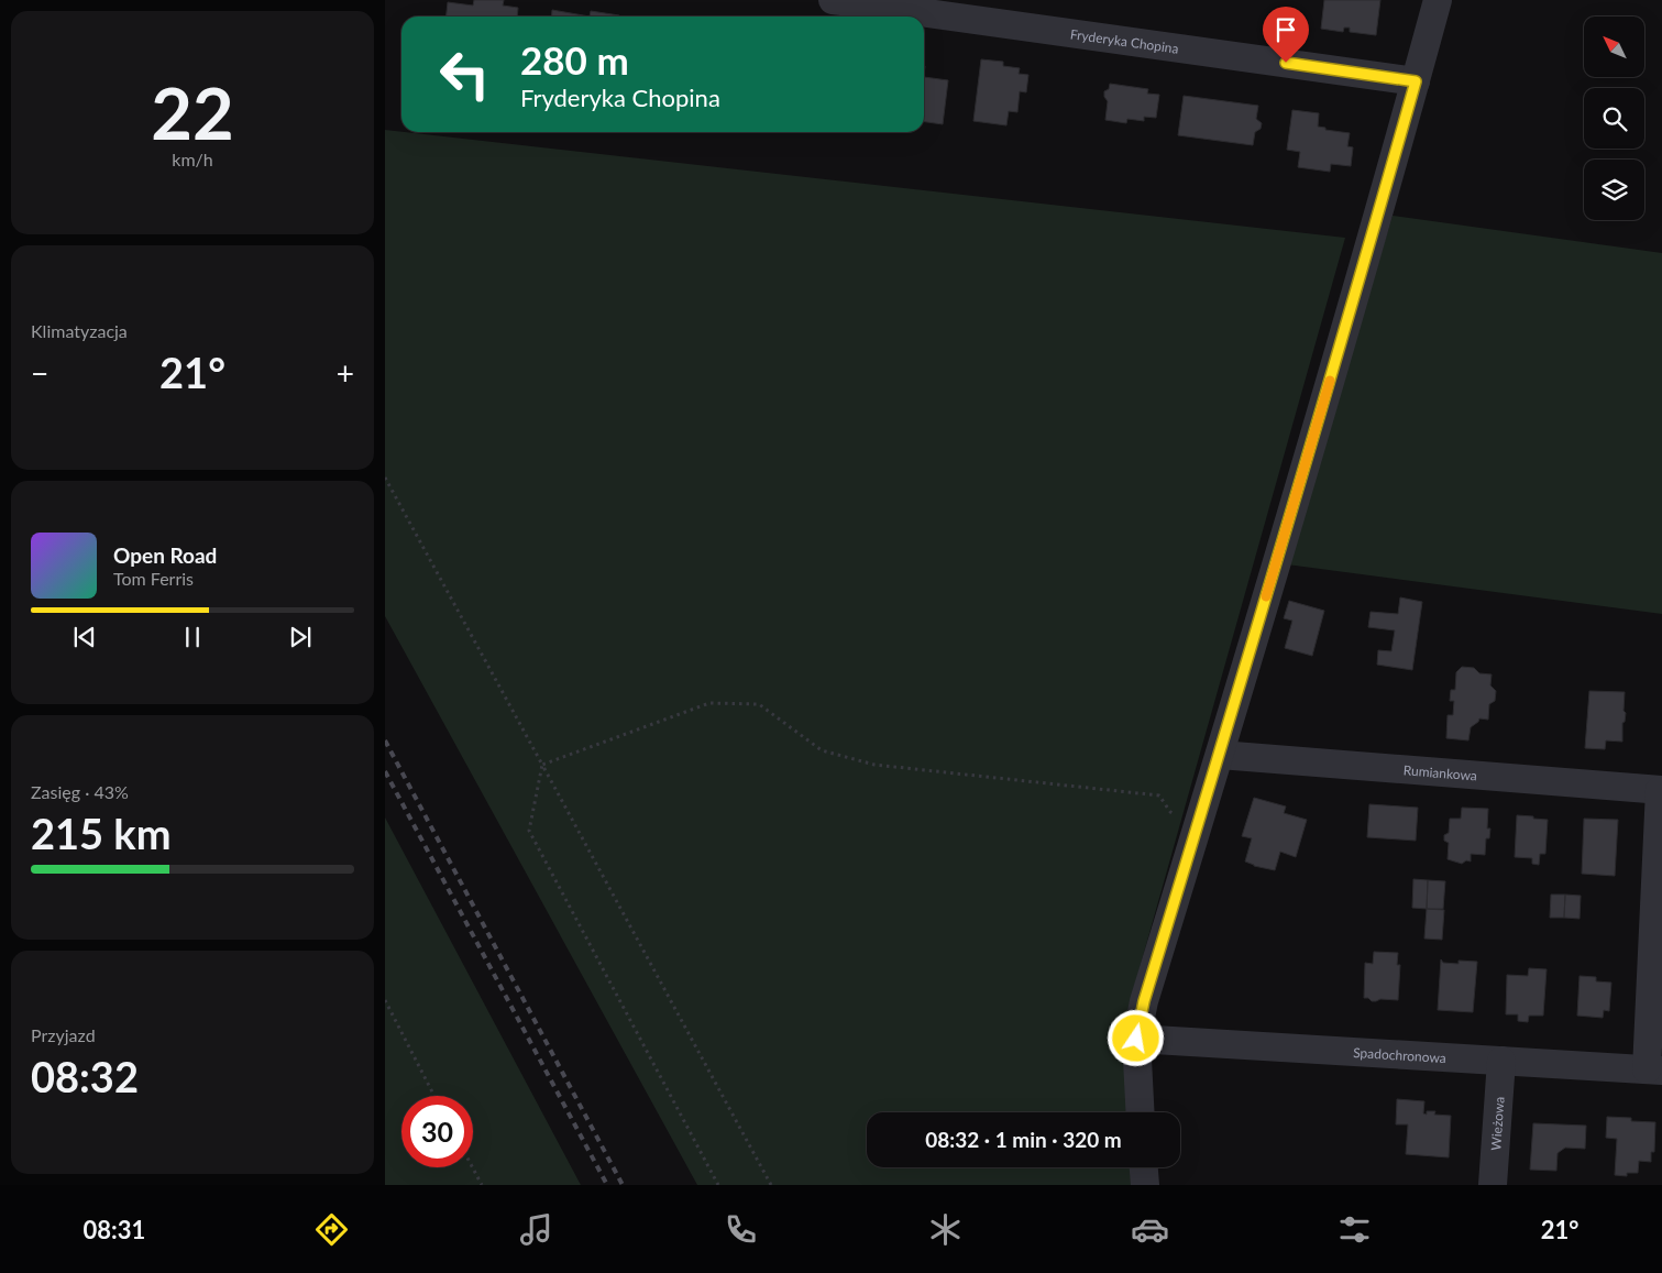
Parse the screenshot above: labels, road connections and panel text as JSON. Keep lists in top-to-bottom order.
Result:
{
  "streets": {
    "street": [
      "Fryderyka Chopina",
      "Rumiankowa",
      "Spadochronowa",
      "Wieżowa"
    ]
  },
  "crossings": [
    ["Spadochronowa", "Wieżowa"]
  ],
  "north": "top left",
  "page": {
    "tile": [
      ["22", "km/h"],
      "Klimatyzacja",
      ["Zasięg · 43%", "215 km"],
      ["Przyjazd", "08:32"]
    ],
    "turn": ["280 m", "Fryderyka Chopina"],
    "heat": ["−", "21°", "+"],
    "song": ["Open Road", "Tom Ferris"],
    "limit": "30",
    "trip": "08:32 · 1 min · 320 m",
    "tabs": ["08:31", "21°"]
  }
}
